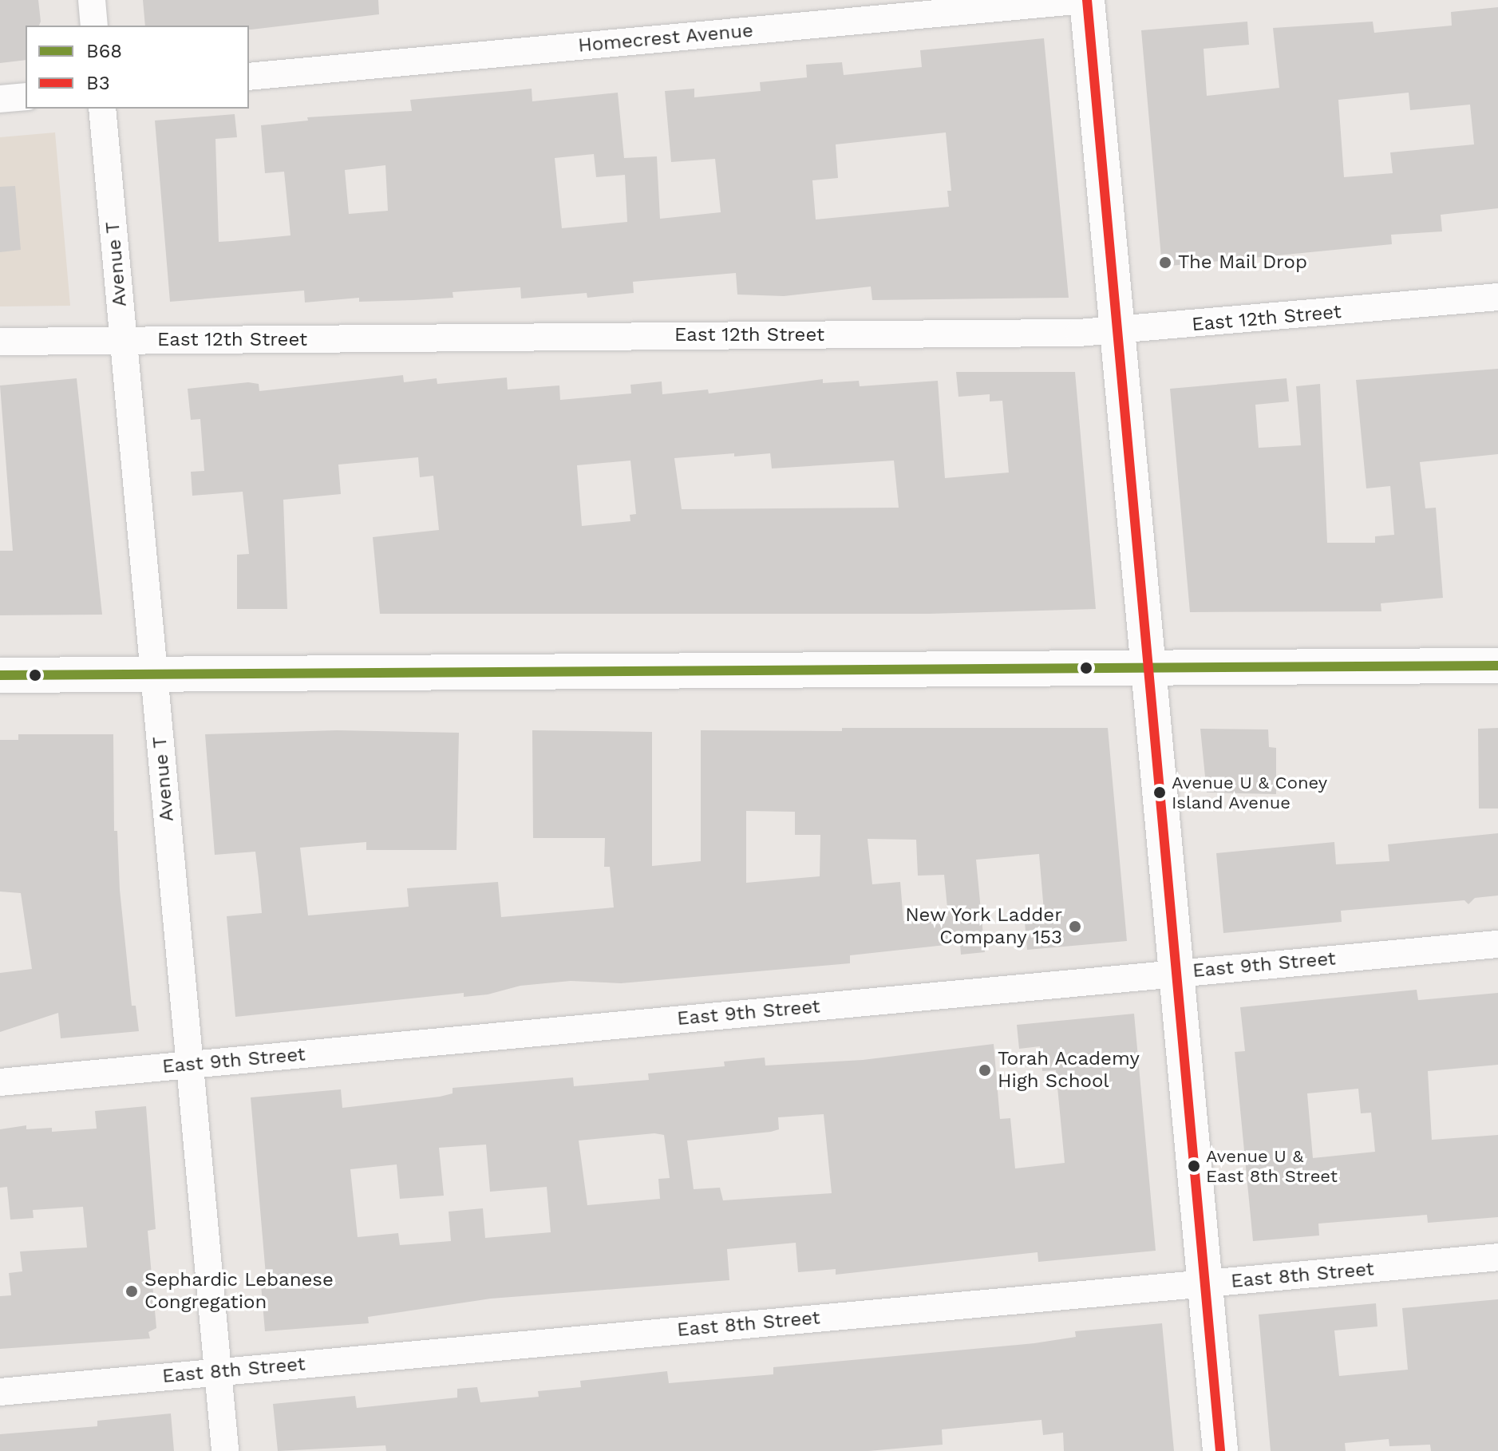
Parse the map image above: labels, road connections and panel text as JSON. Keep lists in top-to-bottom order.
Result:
{
  "streets": {
    "street": [
      "Homecrest Avenue",
      "Avenue T",
      "East 12th Street",
      "East 9th Street",
      "East 8th Street"
    ]
  },
  "crossings": [
    ["Avenue T", "East 12th Street"],
    ["Avenue T", "East 9th Street"],
    ["Avenue T", "East 8th Street"]
  ],
  "places": [
    "The Mail Drop",
    "Avenue U & Coney Island Avenue",
    "New York Ladder Company 153",
    "Torah Academy High School",
    "Avenue U & East 8th Street",
    "Sephardic Lebanese Congregation"
  ],
  "lines": ["transit line B3", "transit line B68"],
  "legend": ["B68", "B3"]
}
